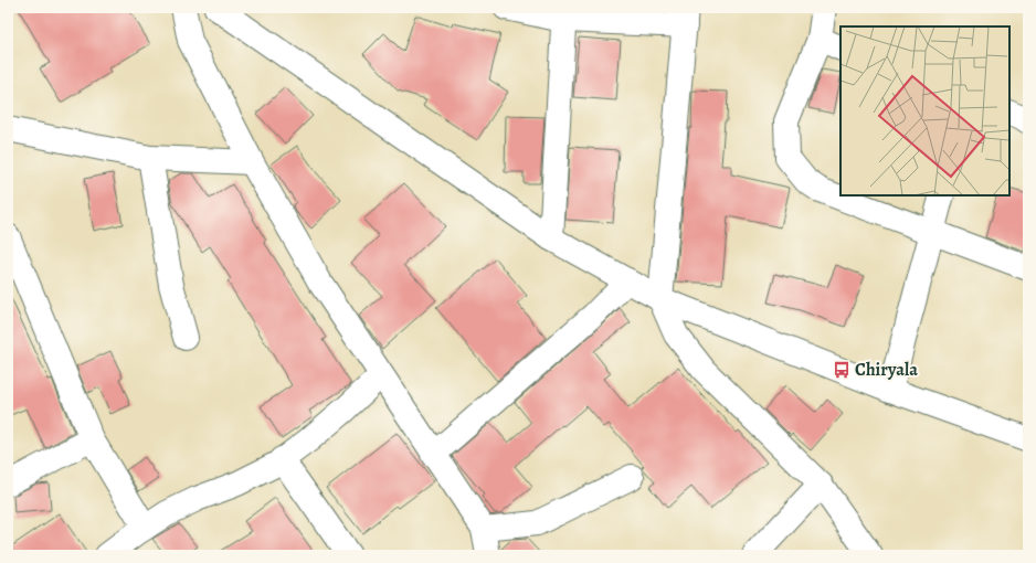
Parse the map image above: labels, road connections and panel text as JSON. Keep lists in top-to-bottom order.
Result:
{
  "places": {
    "bus stop": ["Chiryala"]
  }
}
